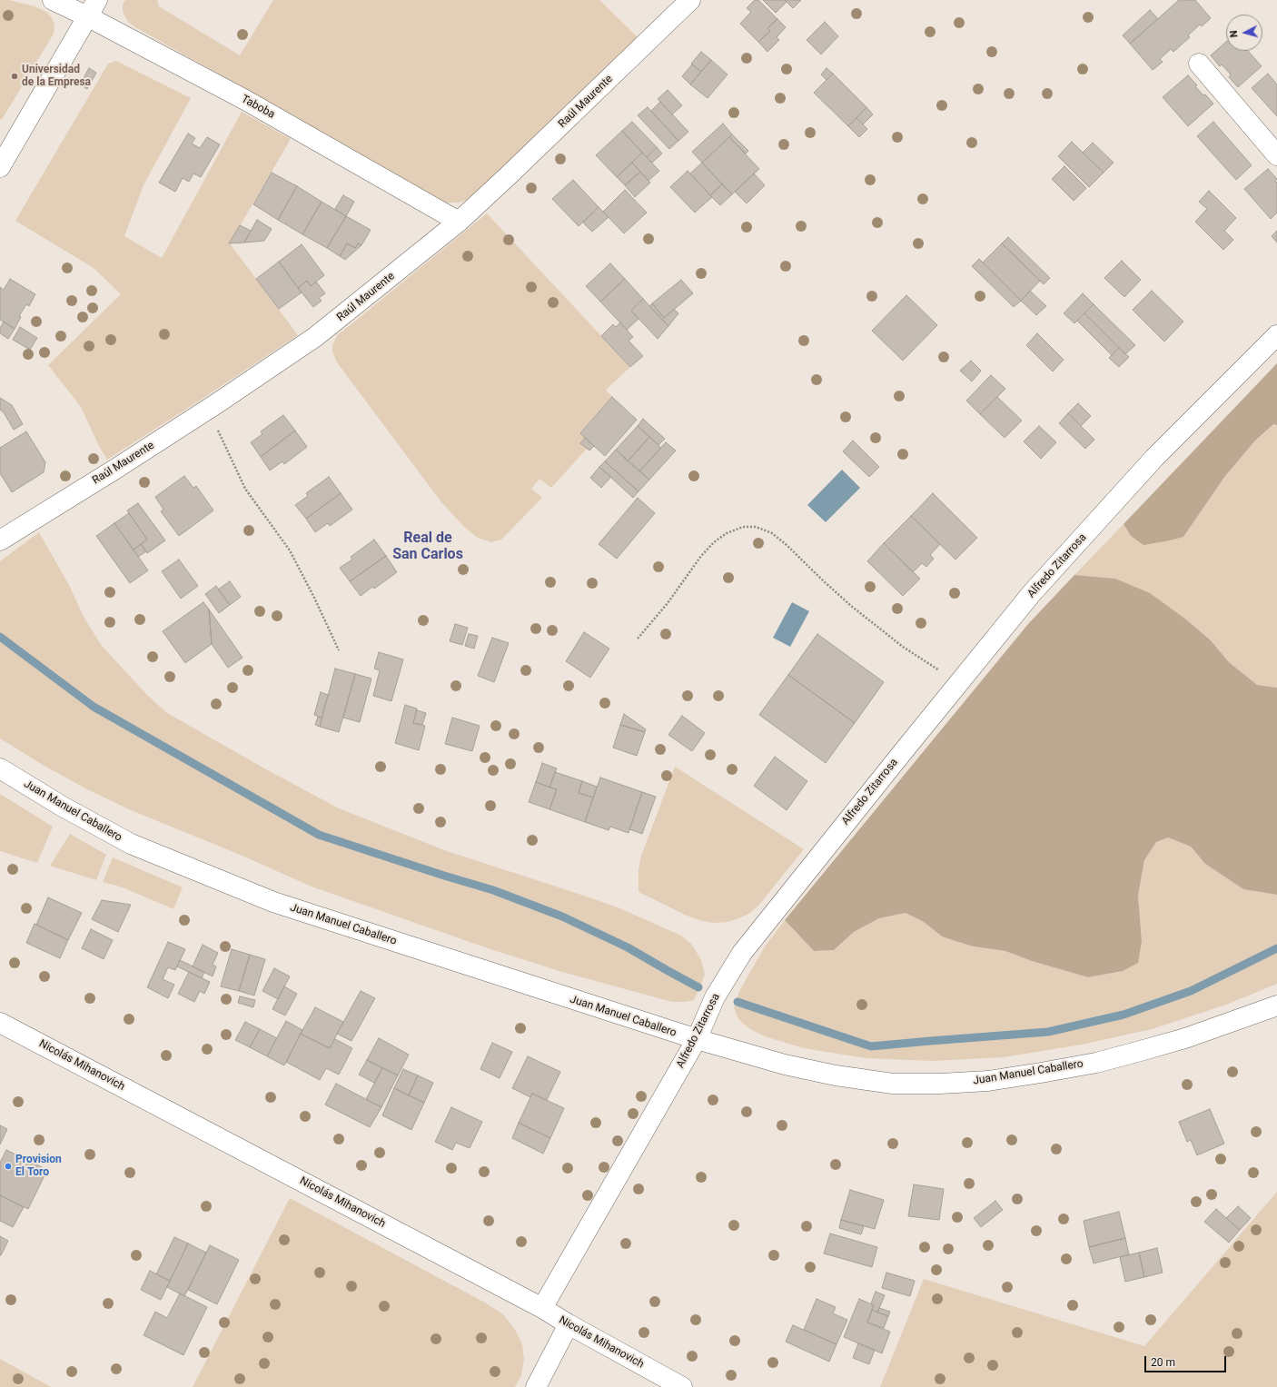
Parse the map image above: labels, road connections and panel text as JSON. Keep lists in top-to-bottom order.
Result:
{
  "streets": {
    "street": [
      "Raúl Maurente",
      "Taboba",
      "Alfredo Zitarrosa",
      "Juan Manuel Caballero",
      "Nicolás Mihanovich"
    ]
  },
  "crossings": [
    ["Raúl Maurente", "Taboba"],
    ["Alfredo Zitarrosa", "Juan Manuel Caballero"],
    ["Alfredo Zitarrosa", "Nicolás Mihanovich"]
  ],
  "districts": ["Real de San Carlos"],
  "places": ["Universidad de la Empresa", "Provision El Toro"],
  "scale_bar": "20 m",
  "north": "left"
}
